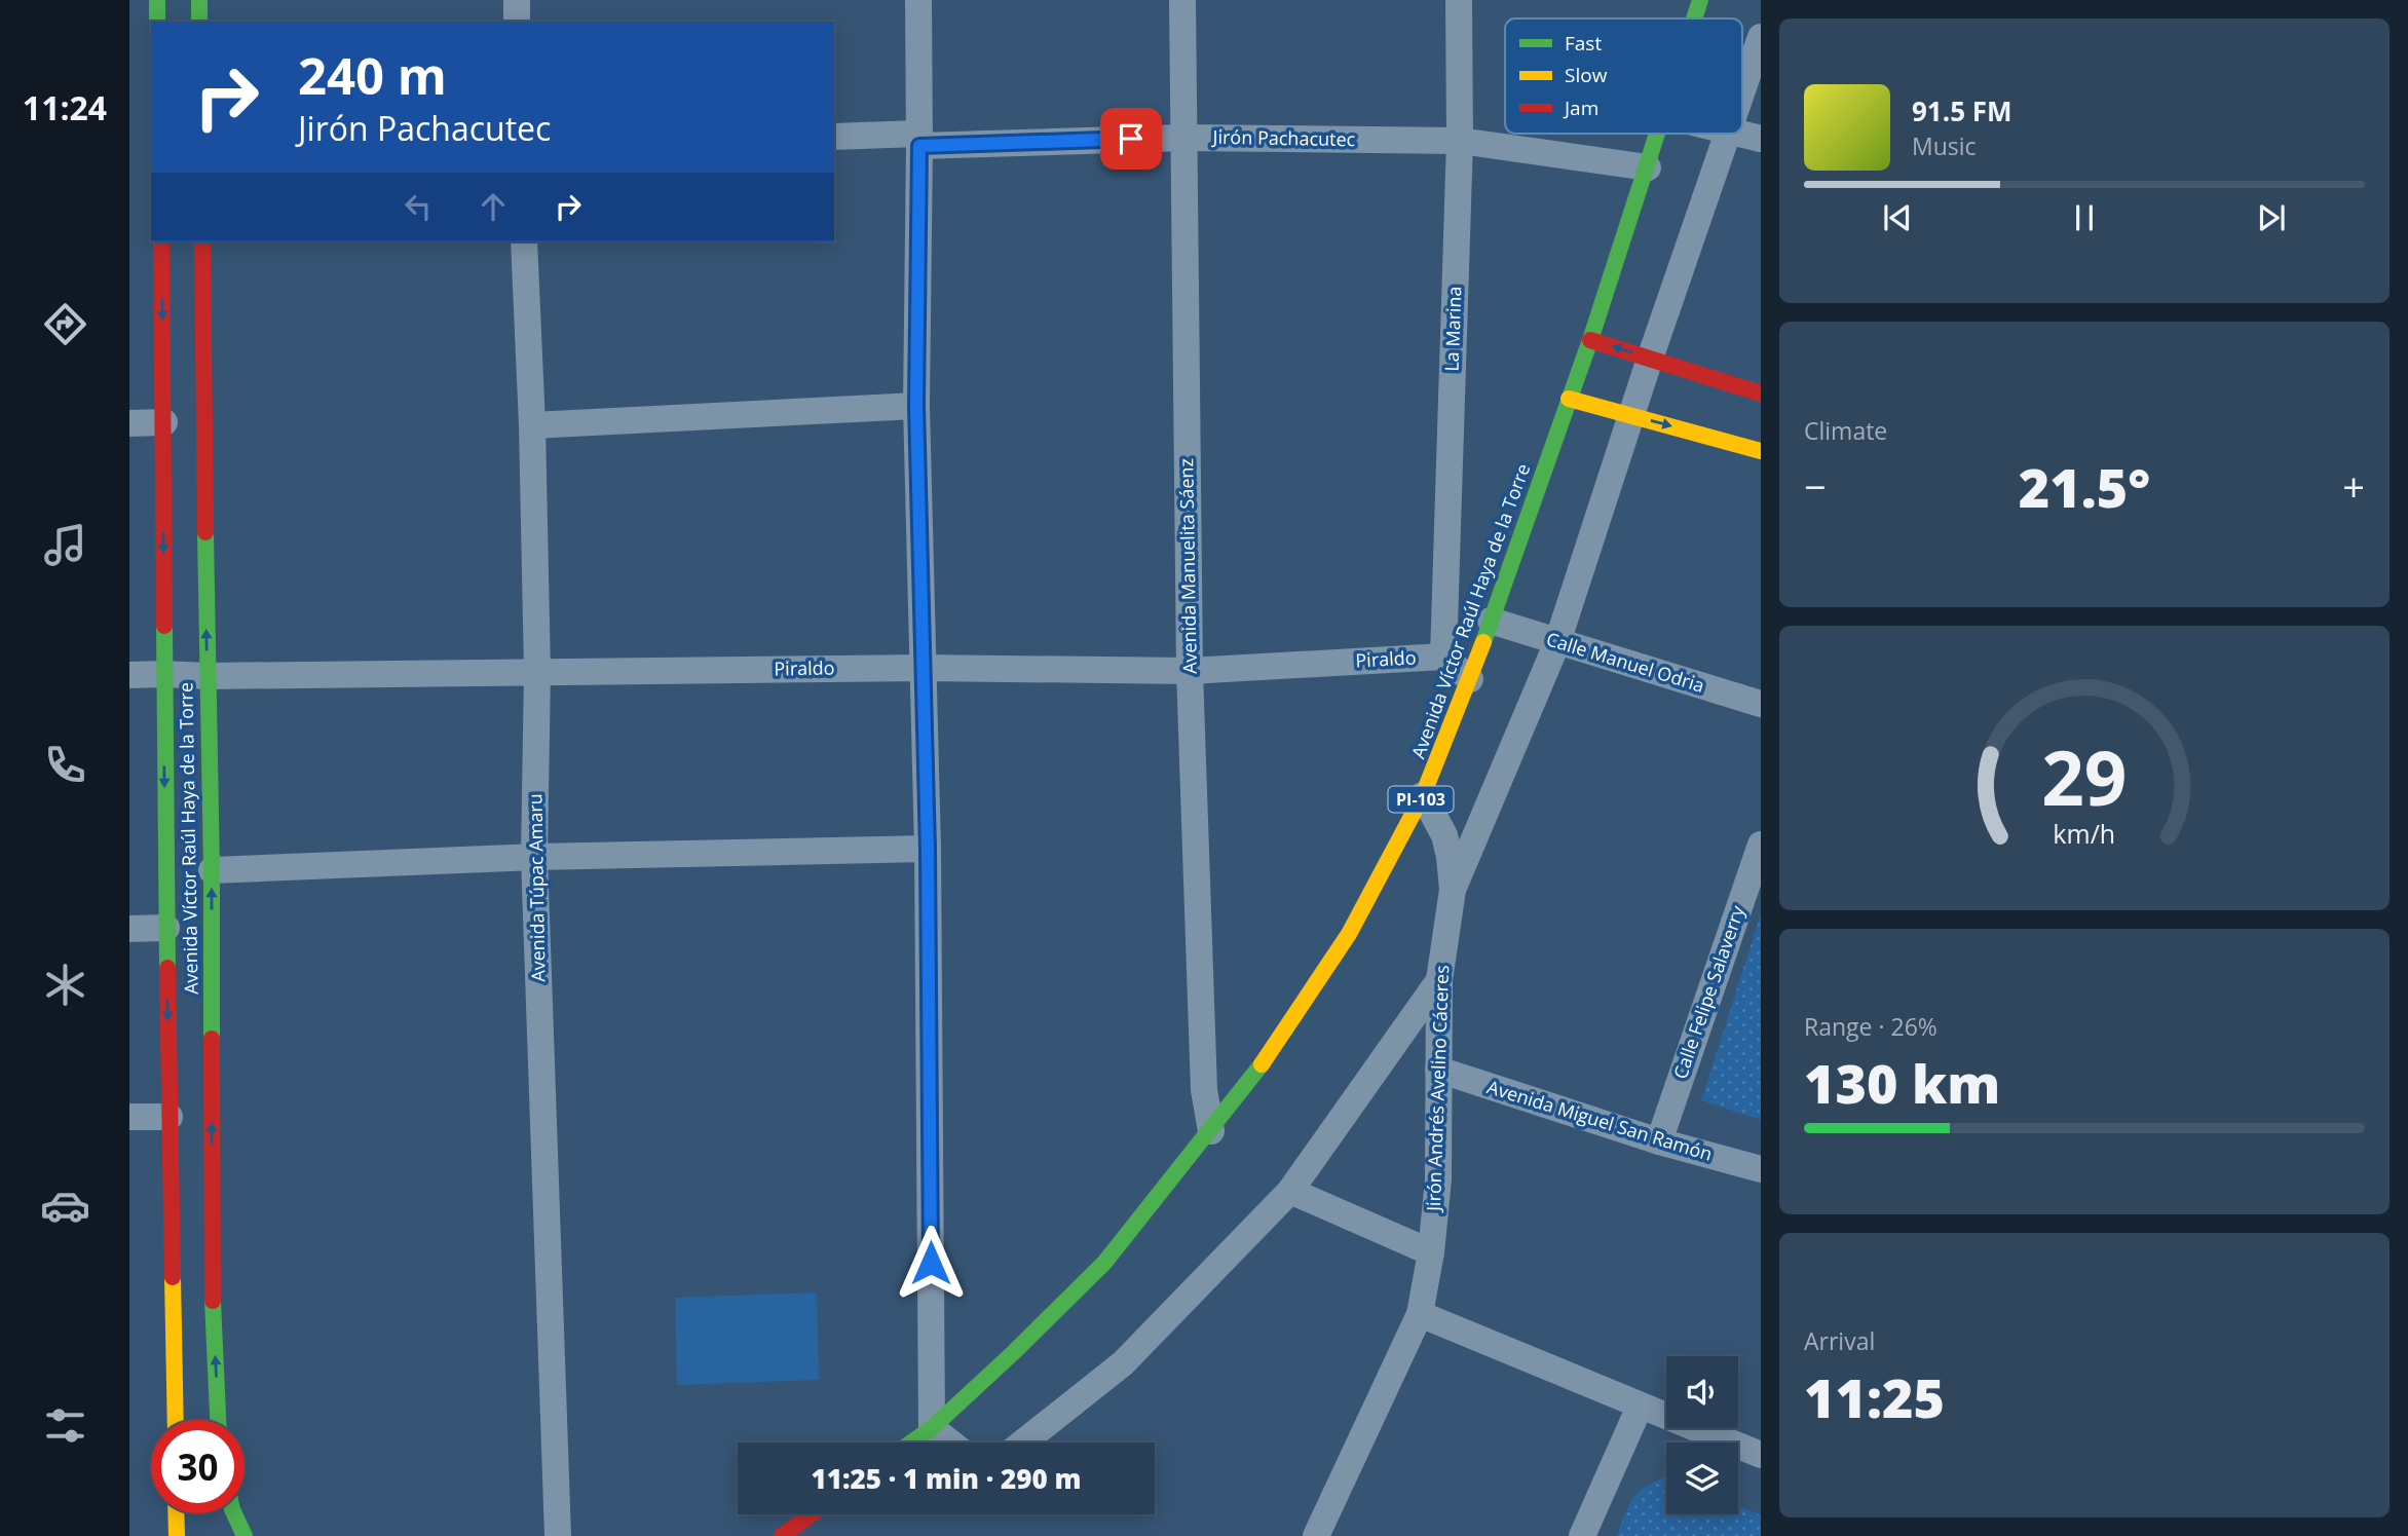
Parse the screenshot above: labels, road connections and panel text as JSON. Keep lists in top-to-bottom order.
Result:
{
  "streets": {
    "main road": ["Avenida Víctor Raúl Haya de la Torre", "PI-103"],
    "street": [
      "Jirón Pachacutec",
      "La Marina",
      "Avenida Manuelita Sáenz",
      "Piraldo",
      "Calle Manuel Odria",
      "Avenida Túpac Amaru",
      "Calle Felipe Salaverry",
      "Jirón Andrés Avelino Cáceres",
      "Avenida Miguel San Ramón"
    ]
  },
  "crossings": [
    ["Jirón Pachacutec", "La Marina"],
    ["Jirón Pachacutec", "Avenida Manuelita Sáenz"],
    ["Jirón Pachacutec", "Avenida Víctor Raúl Haya de la Torre"],
    ["La Marina", "Piraldo"],
    ["Avenida Manuelita Sáenz", "Avenida Víctor Raúl Haya de la Torre"],
    ["Avenida Manuelita Sáenz", "Piraldo"],
    ["Avenida Víctor Raúl Haya de la Torre", "Piraldo"],
    ["Avenida Víctor Raúl Haya de la Torre", "Calle Manuel Odria"],
    ["Avenida Víctor Raúl Haya de la Torre", "Jirón Andrés Avelino Cáceres"],
    ["Piraldo", "Avenida Túpac Amaru"],
    ["Calle Felipe Salaverry", "Avenida Miguel San Ramón"],
    ["Jirón Andrés Avelino Cáceres", "Avenida Miguel San Ramón"]
  ],
  "legend": ["Fast", "Slow", "Jam"],
  "page": {
    "tabs": "11:24",
    "turn": ["240 m", "Jirón Pachacutec"],
    "song": ["91.5 FM", "Music"],
    "tile": [
      "Climate",
      ["Range · 26%", "130 km"],
      ["Arrival", "11:25"]
    ],
    "heat": ["−", "21.5°", "+"],
    "limit": "30",
    "trip": "11:25 · 1 min · 290 m",
    "gauge": ["29", "km/h"]
  }
}
